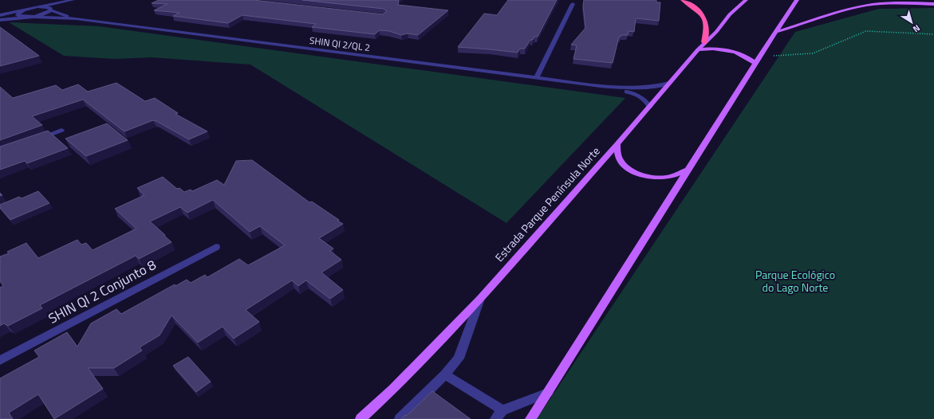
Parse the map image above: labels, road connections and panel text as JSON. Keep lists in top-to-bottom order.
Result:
{
  "streets": {
    "main road": ["Estrada Parque Península Norte"],
    "street": ["SHIN QI 2/QL 2", "SHIN QI 2 Conjunto 8"]
  },
  "crossings": [
    ["SHIN QI 2/QL 2", "Estrada Parque Península Norte"]
  ],
  "parks": ["Parque Ecológico do Lago Norte"],
  "north": "bottom right"
}
